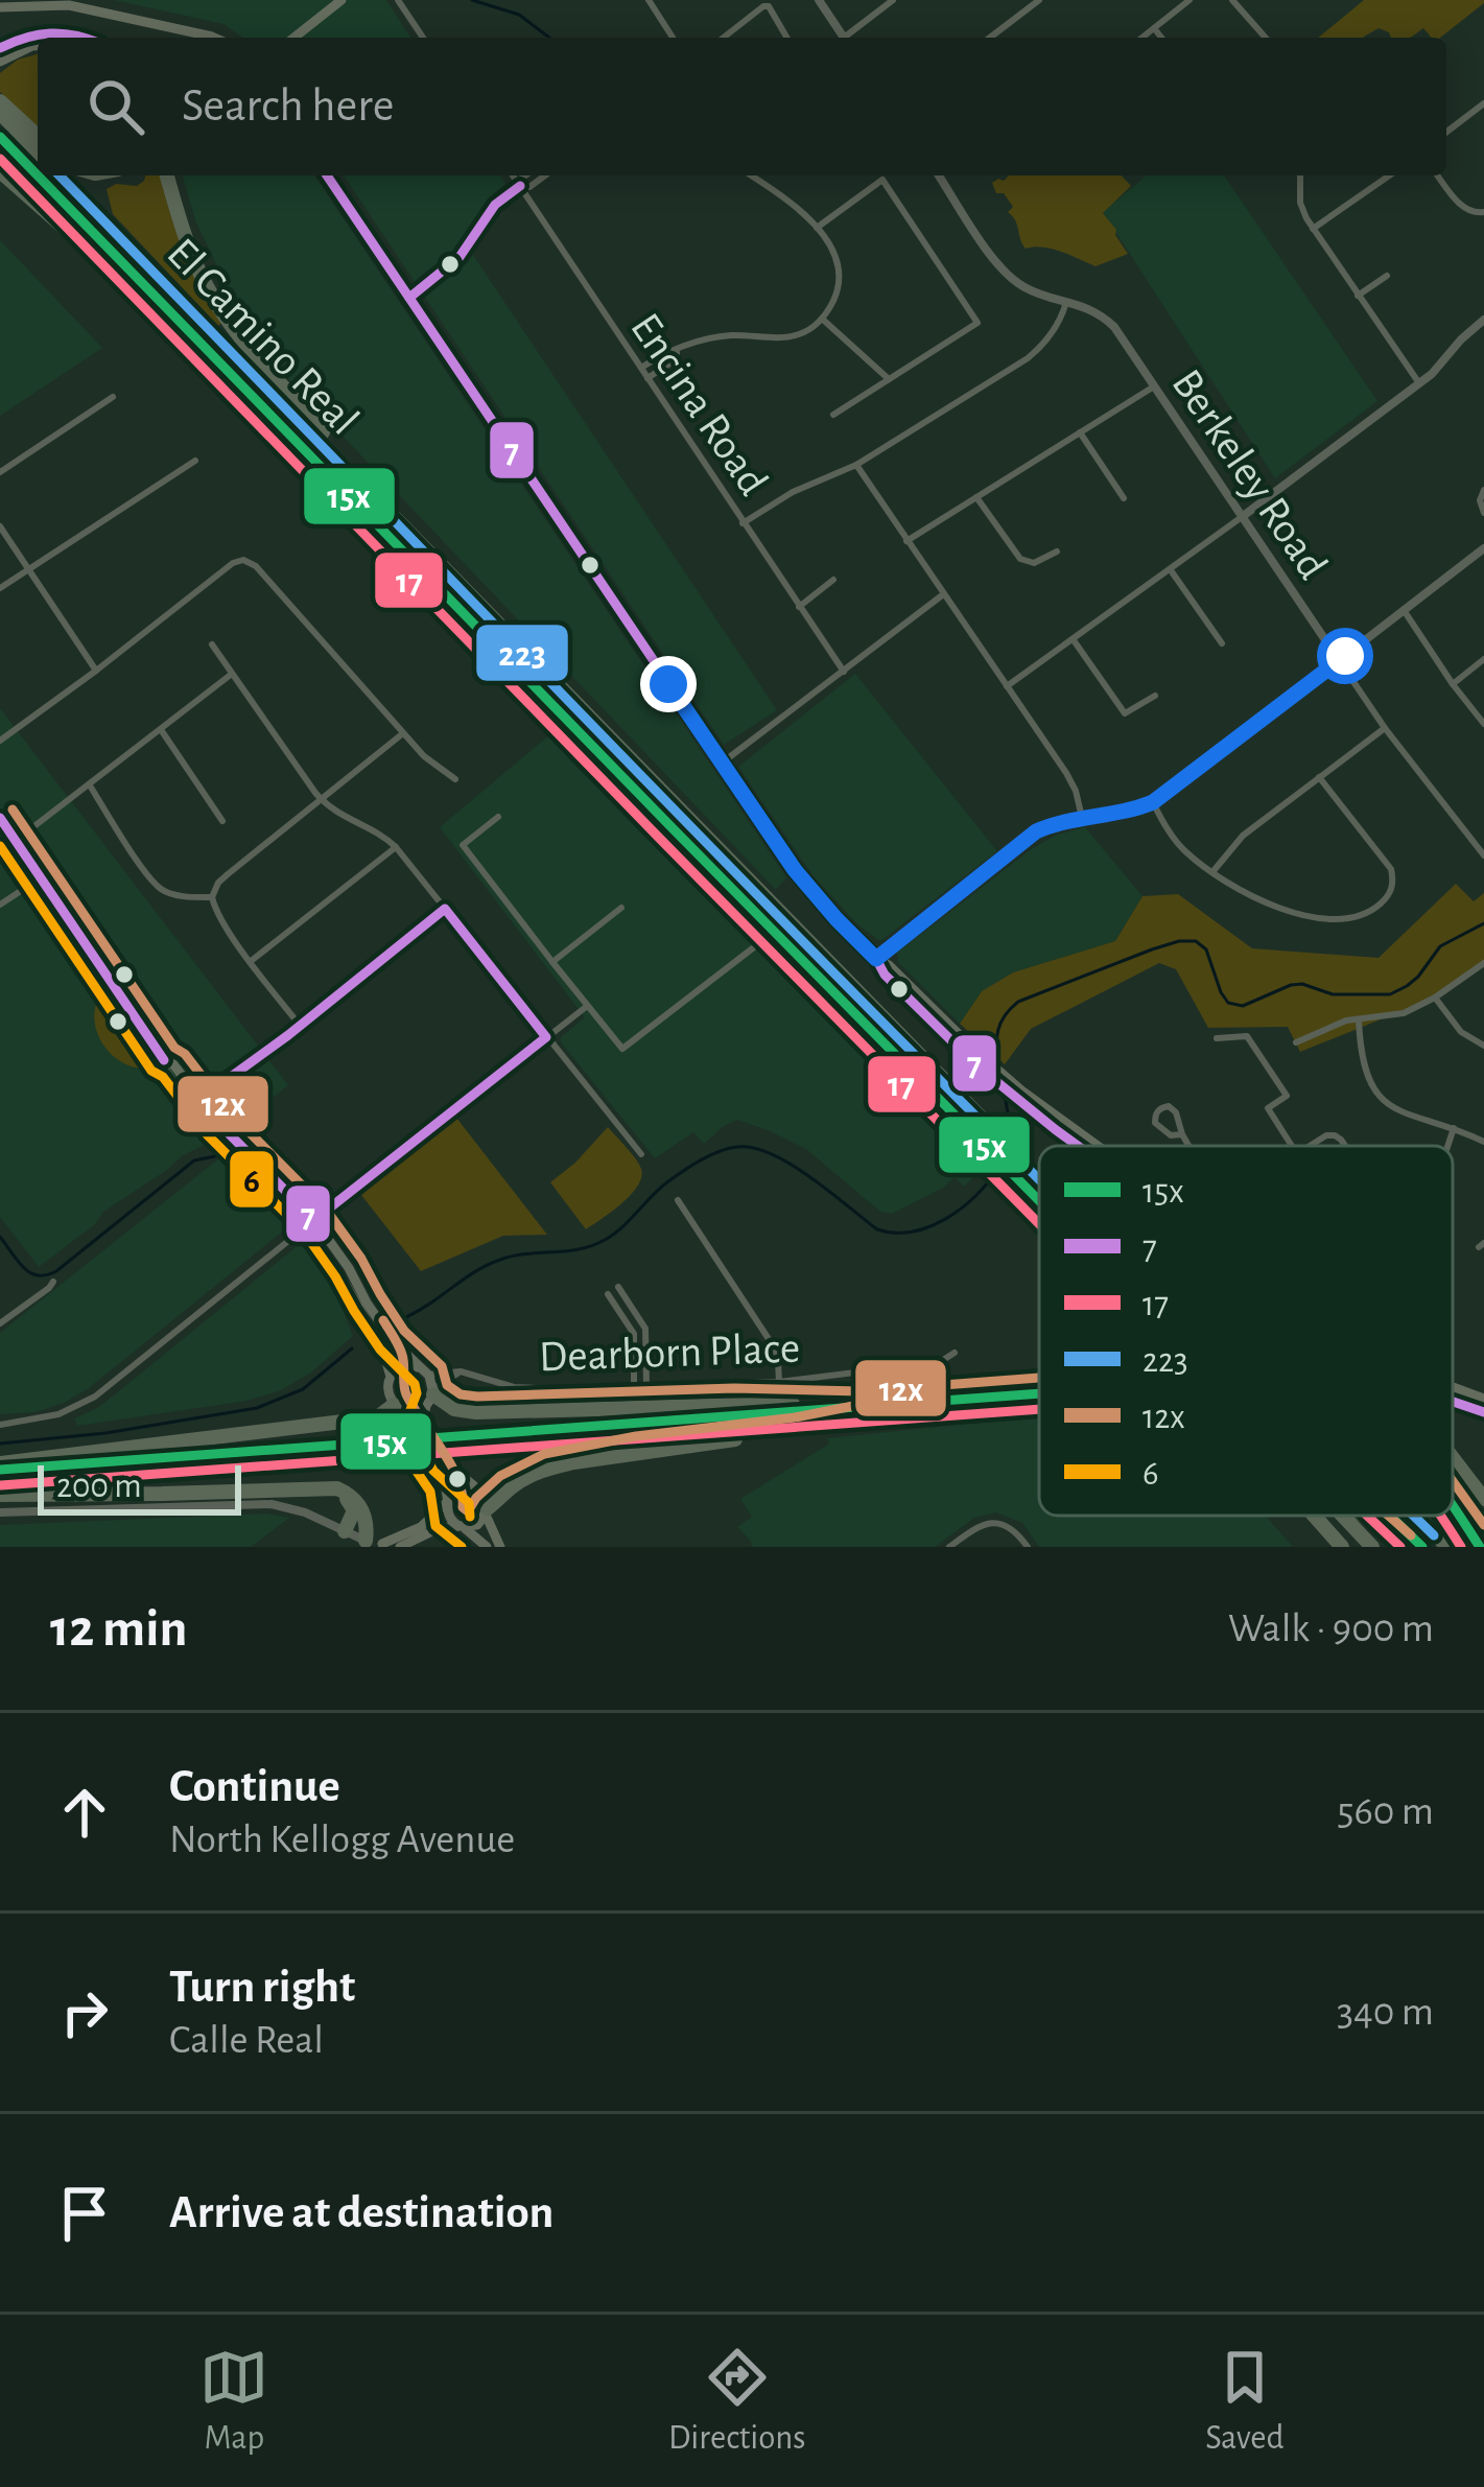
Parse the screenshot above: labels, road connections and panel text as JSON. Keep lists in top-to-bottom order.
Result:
{
  "streets": {
    "highway": ["El Camino Real"],
    "street": ["Encina Road", "Berkeley Road", "Dearborn Place"]
  },
  "lines": [
    "transit line 7",
    "transit line 15x",
    "transit line 17",
    "transit line 223",
    "transit line 12x",
    "transit line 6"
  ],
  "legend": [
    "15x",
    "7",
    "17",
    "223",
    "12x",
    "6"
  ],
  "scale_bar": "200 m",
  "page": {
    "search": "Search here",
    "scale": "200 m",
    "heading": ["12 min", "Walk · 900 m"],
    "list": [
      ["Continue", "North Kellogg Avenue", "560 m"],
      ["Turn right", "Calle Real", "340 m"],
      "Arrive at destination"
    ],
    "nav": ["Map", "Directions", "Saved"]
  }
}
